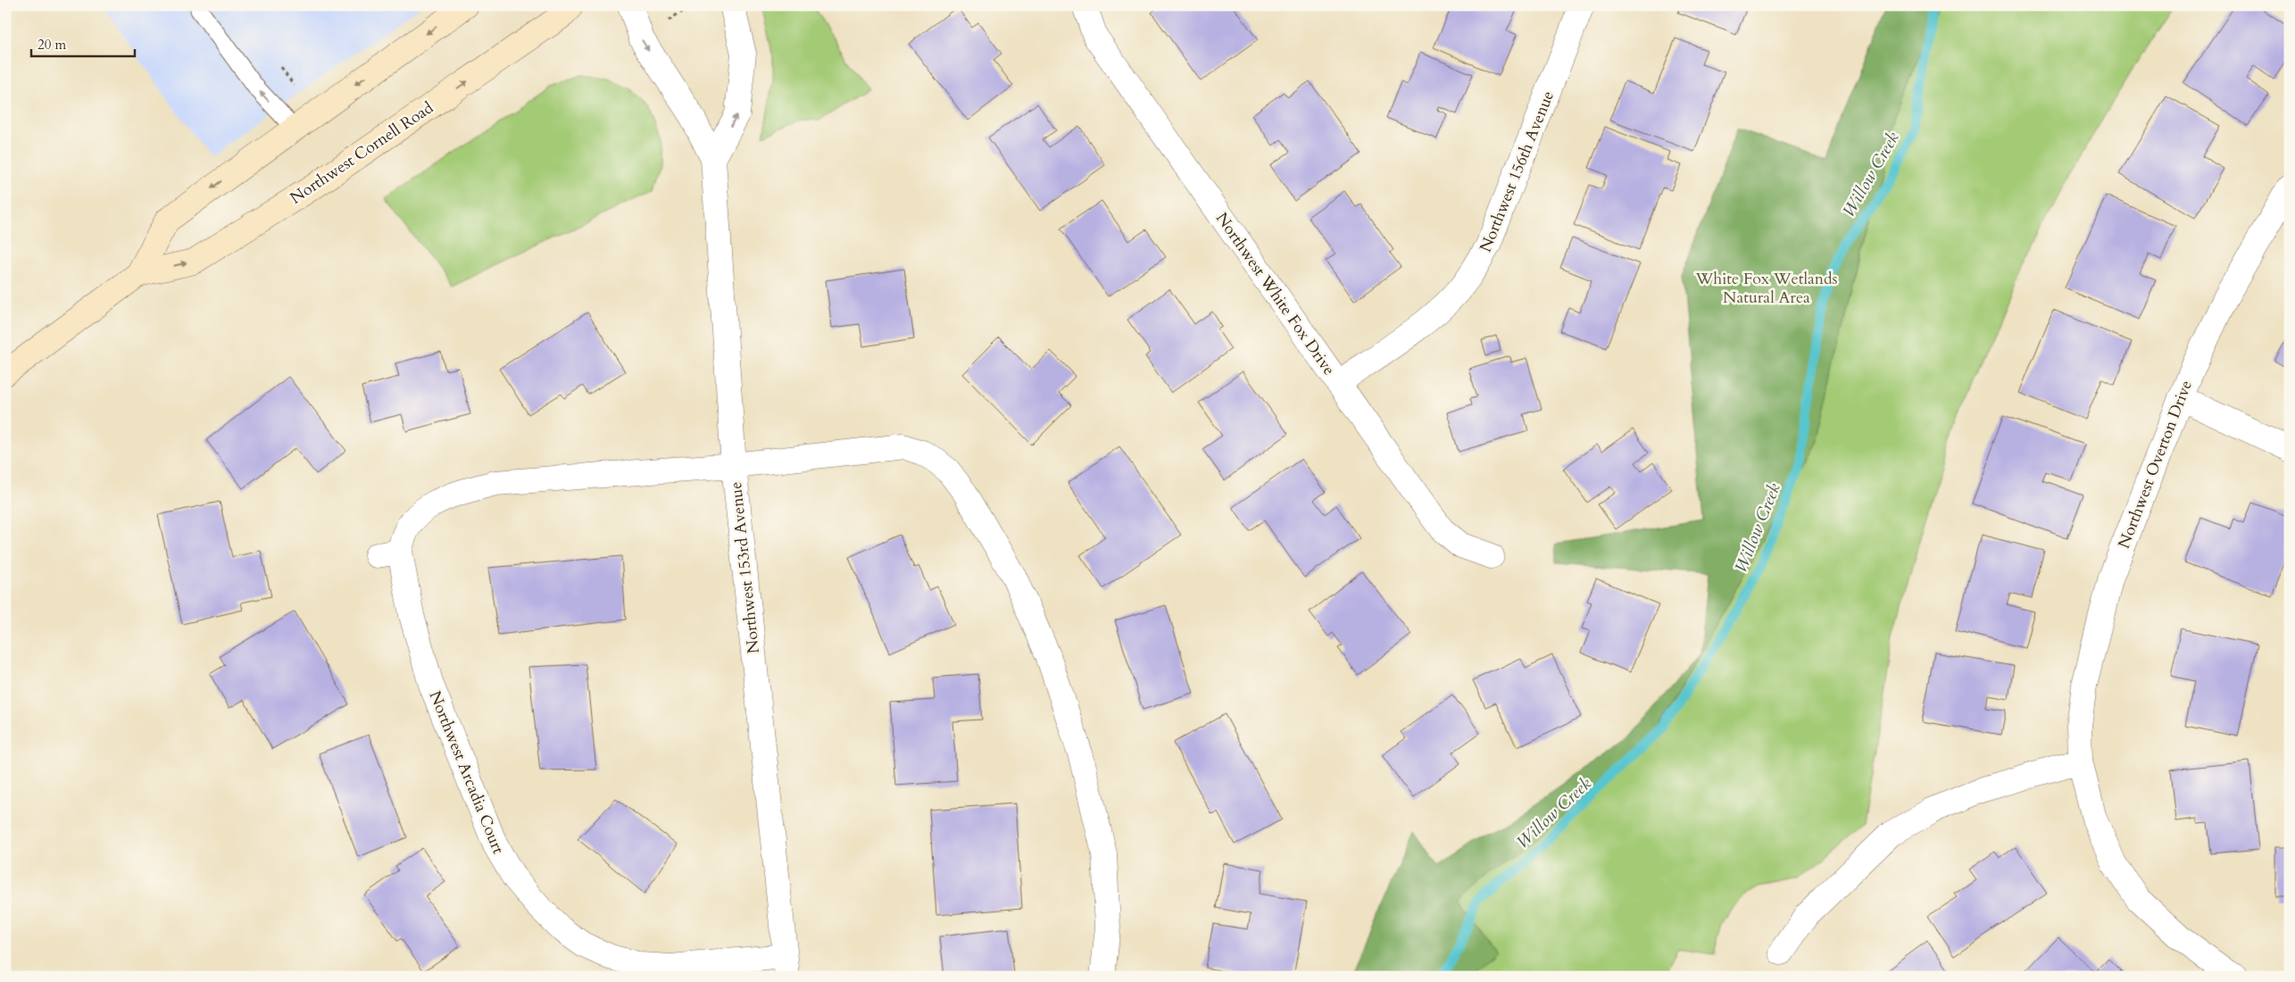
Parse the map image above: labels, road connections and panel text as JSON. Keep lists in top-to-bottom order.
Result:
{
  "streets": {
    "main road": ["Northwest Cornell Road"],
    "street": [
      "Northwest 156th Avenue",
      "Northwest White Fox Drive",
      "Northwest Overton Drive",
      "Northwest 153rd Avenue",
      "Northwest Arcadia Court"
    ]
  },
  "crossings": [
    ["Northwest 156th Avenue", "Northwest White Fox Drive"],
    ["Northwest 153rd Avenue", "Northwest Arcadia Court"]
  ],
  "water": ["Willow Creek"],
  "parks": ["White Fox Wetlands Natural Area"],
  "scale_bar": "20 m"
}
